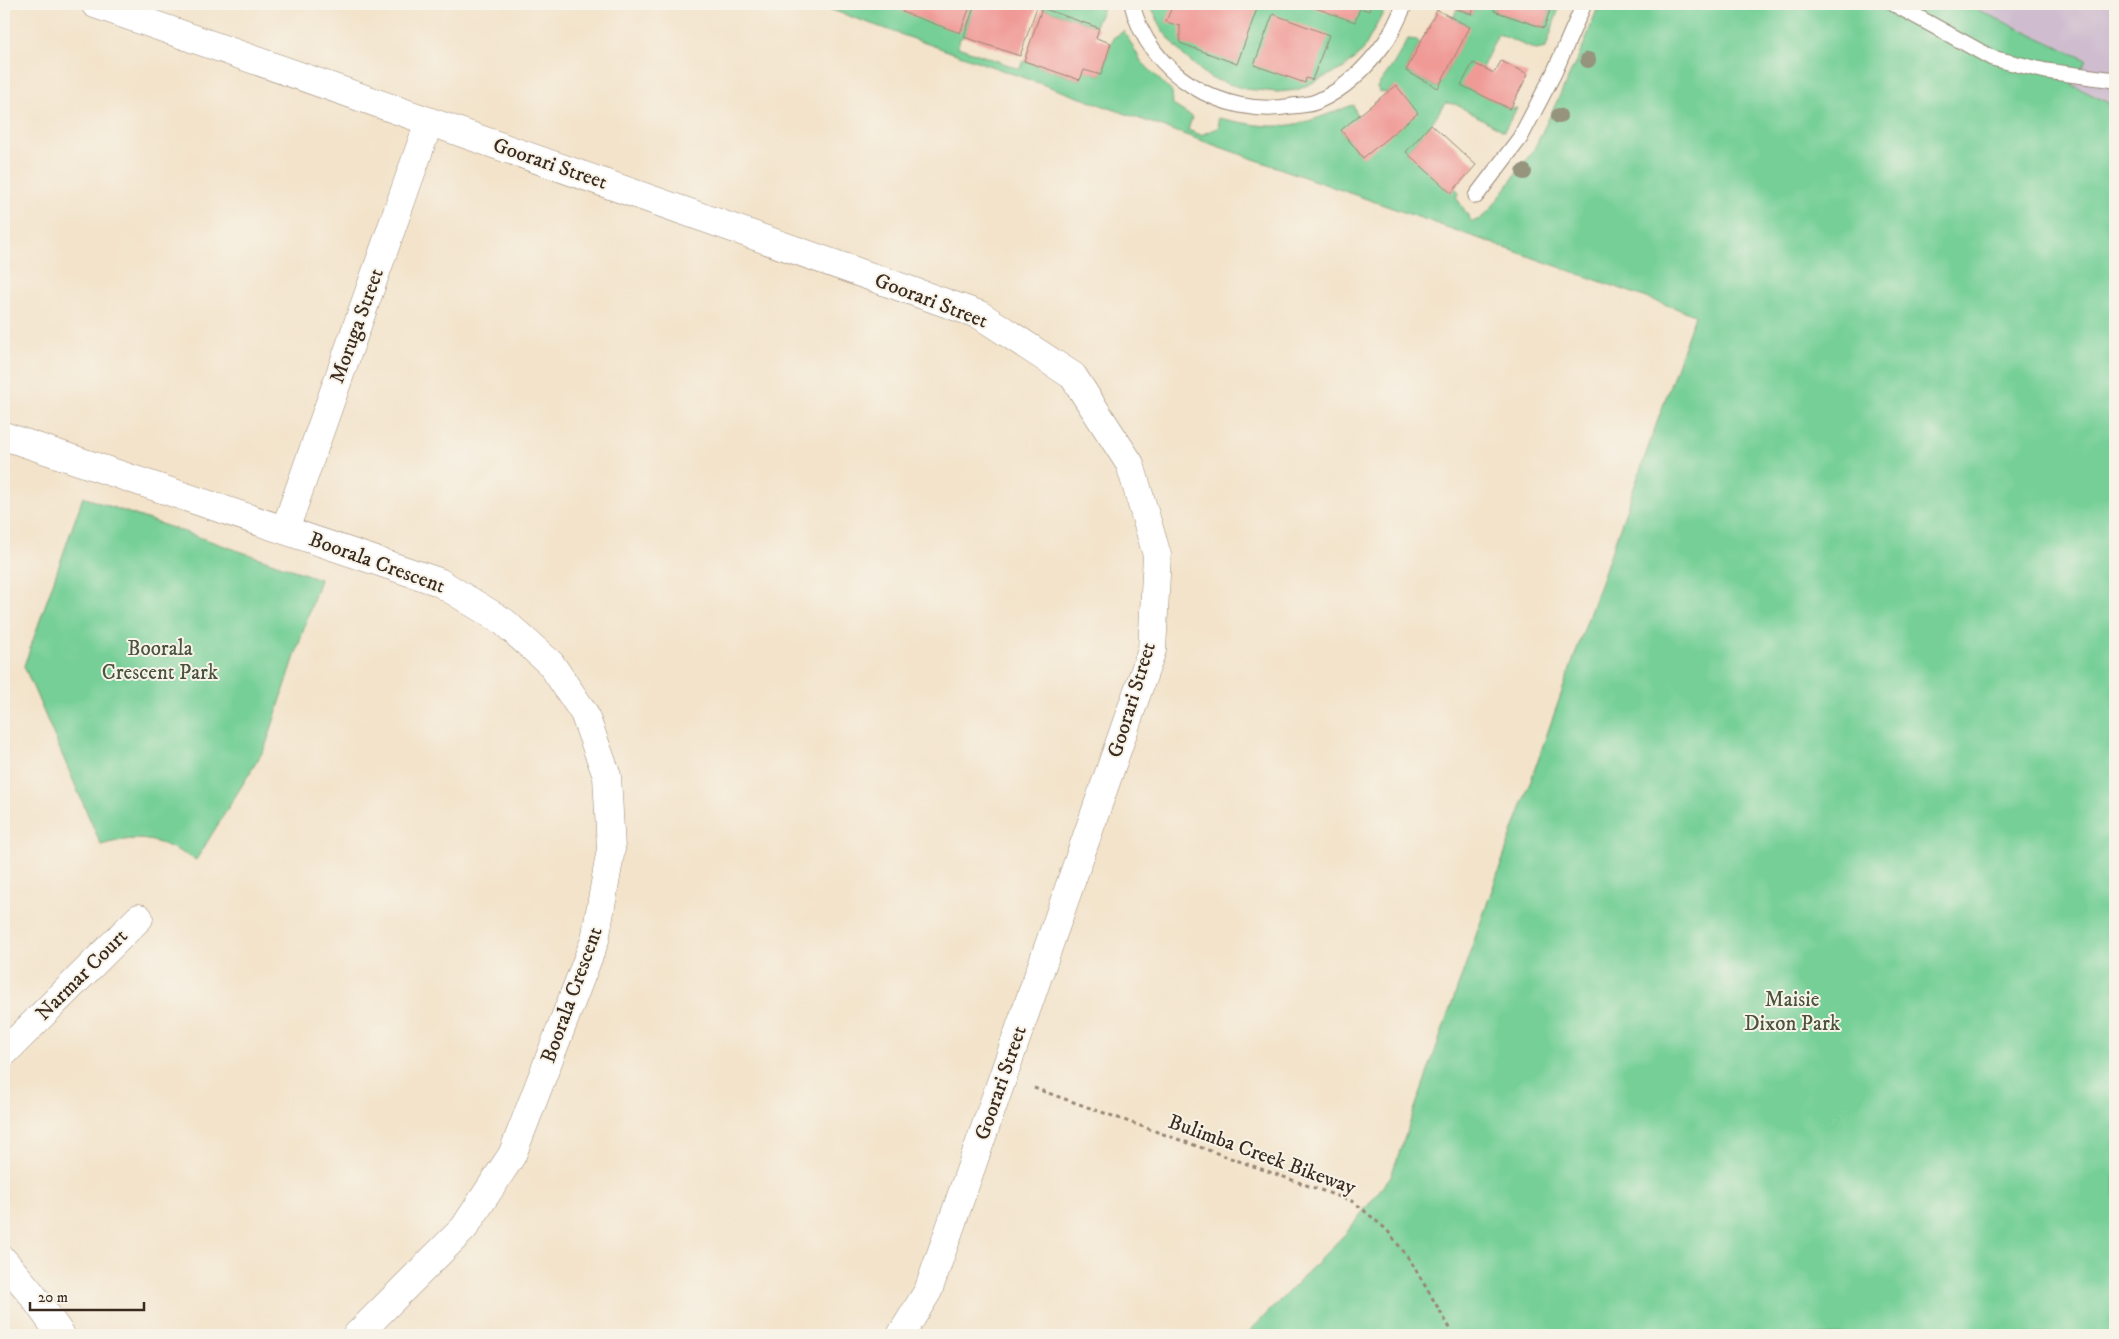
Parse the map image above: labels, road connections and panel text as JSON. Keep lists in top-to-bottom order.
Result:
{
  "streets": {
    "street": [
      "Goorari Street",
      "Moruga Street",
      "Boorala Crescent",
      "Narmar Court"
    ],
    "path": ["Bulimba Creek Bikeway"]
  },
  "crossings": [
    ["Goorari Street", "Moruga Street"],
    ["Goorari Street", "Bulimba Creek Bikeway"],
    ["Moruga Street", "Boorala Crescent"]
  ],
  "parks": ["Boorala Crescent Park", "Maisie Dixon Park"],
  "scale_bar": "20 m"
}
